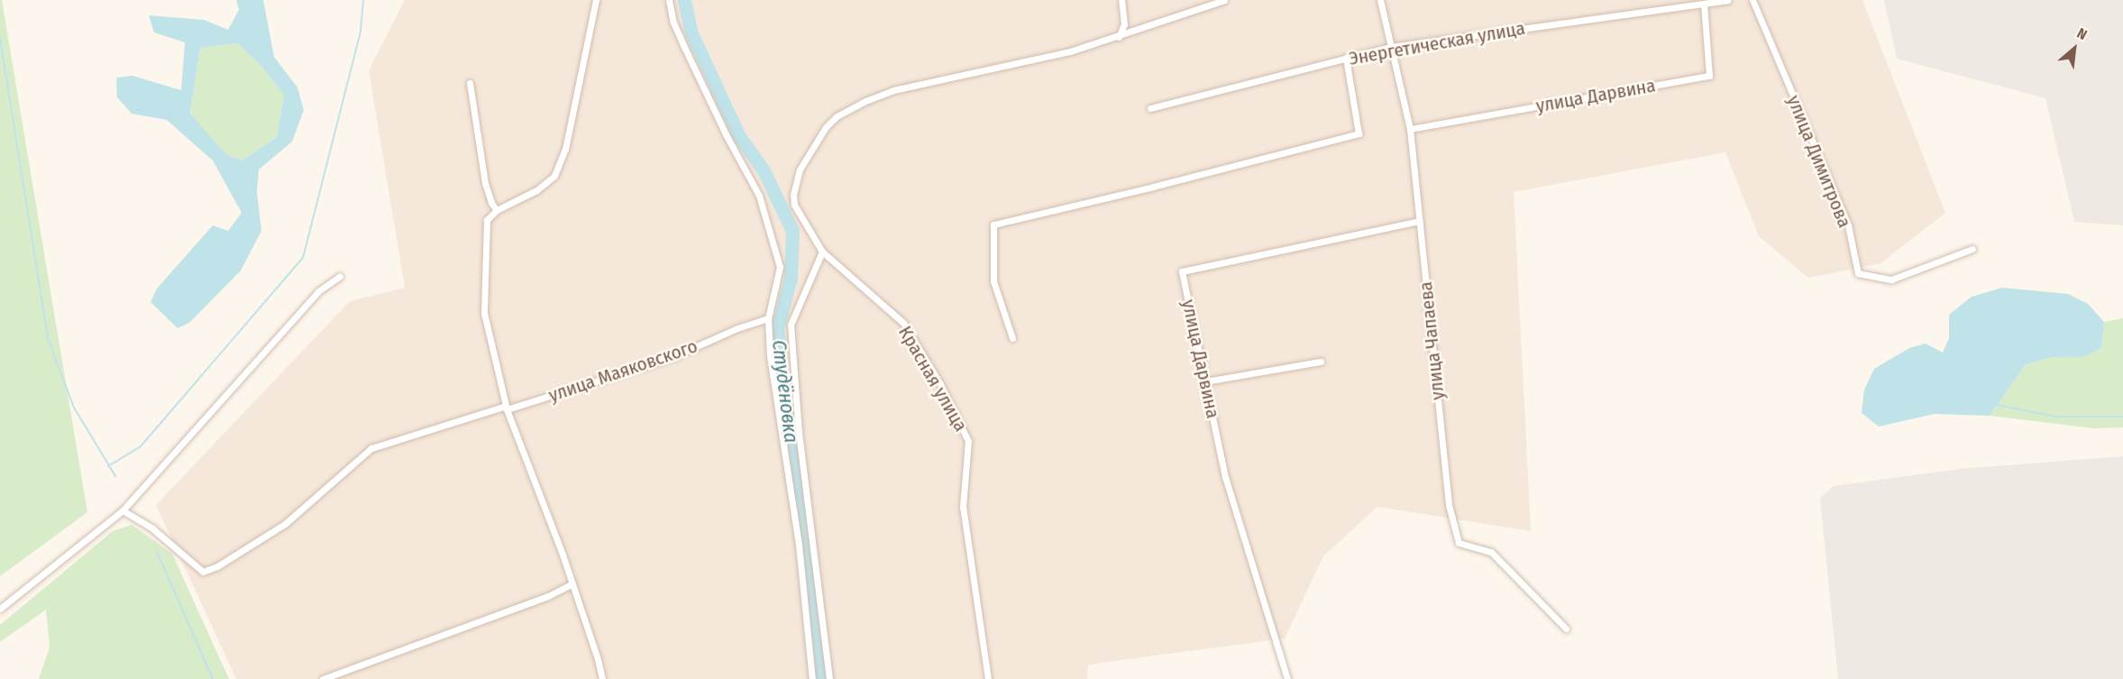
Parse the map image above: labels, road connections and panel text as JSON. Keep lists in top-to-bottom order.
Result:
{
  "streets": {
    "street": [
      "Энергетическая улица",
      "улица Дарвина",
      "улица Димитрова",
      "улица Чапаева",
      "улица Маяковского",
      "Красная улица"
    ]
  },
  "crossings": [
    ["Энергетическая улица", "улица Дарвина"],
    ["Энергетическая улица", "улица Чапаева"],
    ["улица Дарвина", "улица Чапаева"]
  ],
  "water": ["Студёновка"],
  "north": "top right"
}
